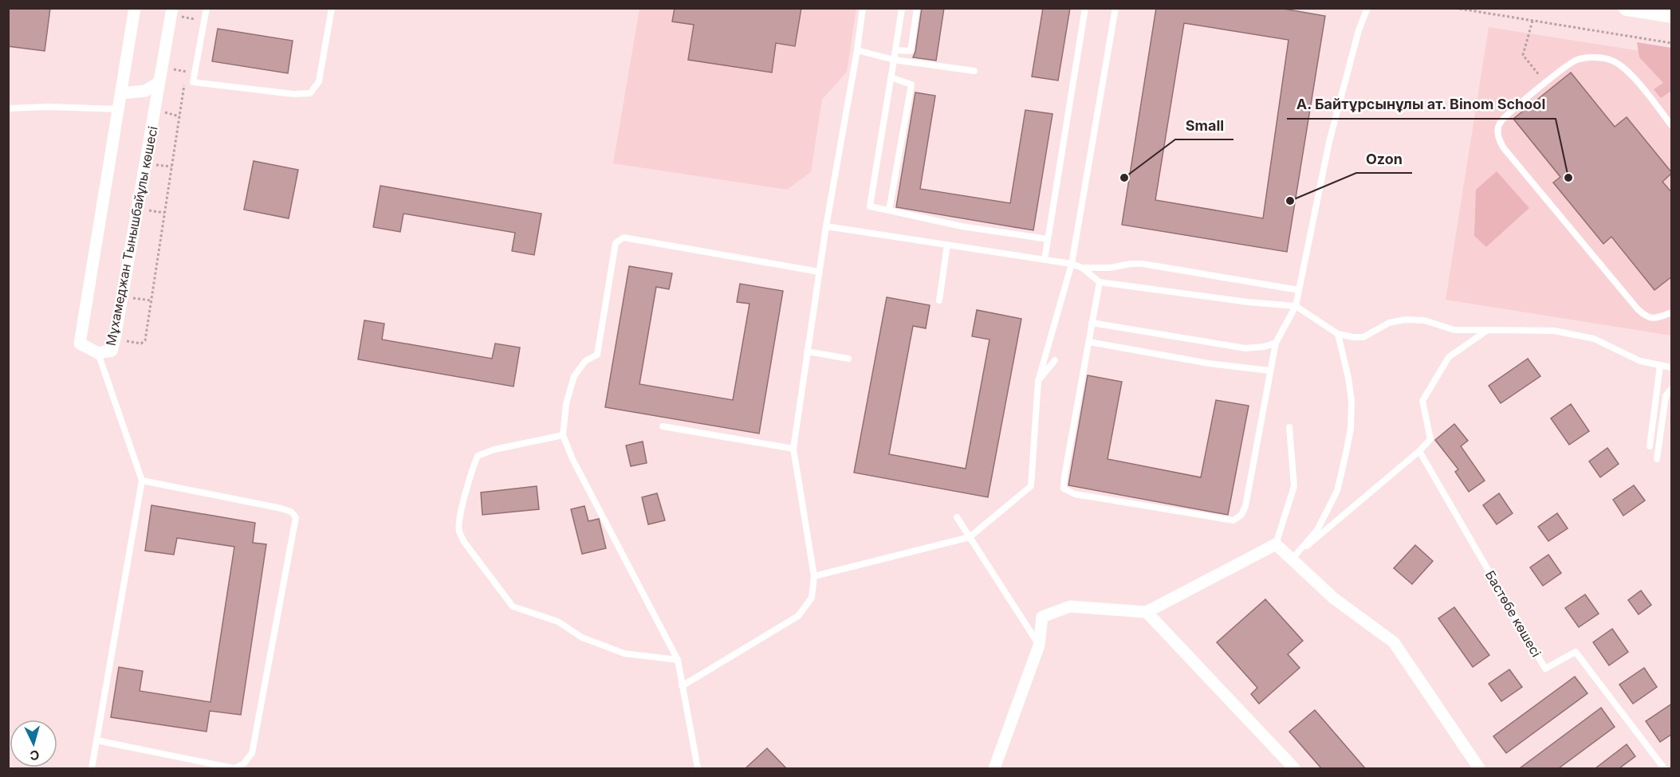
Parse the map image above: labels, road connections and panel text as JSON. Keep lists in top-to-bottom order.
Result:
{
  "streets": {
    "street": ["Мұхамеджан Тынышбайұлы көшесі"],
    "lane": ["Бастөбе көшесі"]
  },
  "places": ["Small", "А. Байтұрсынұлы ат. Binom School", "Ozon"],
  "north": "bottom"
}
